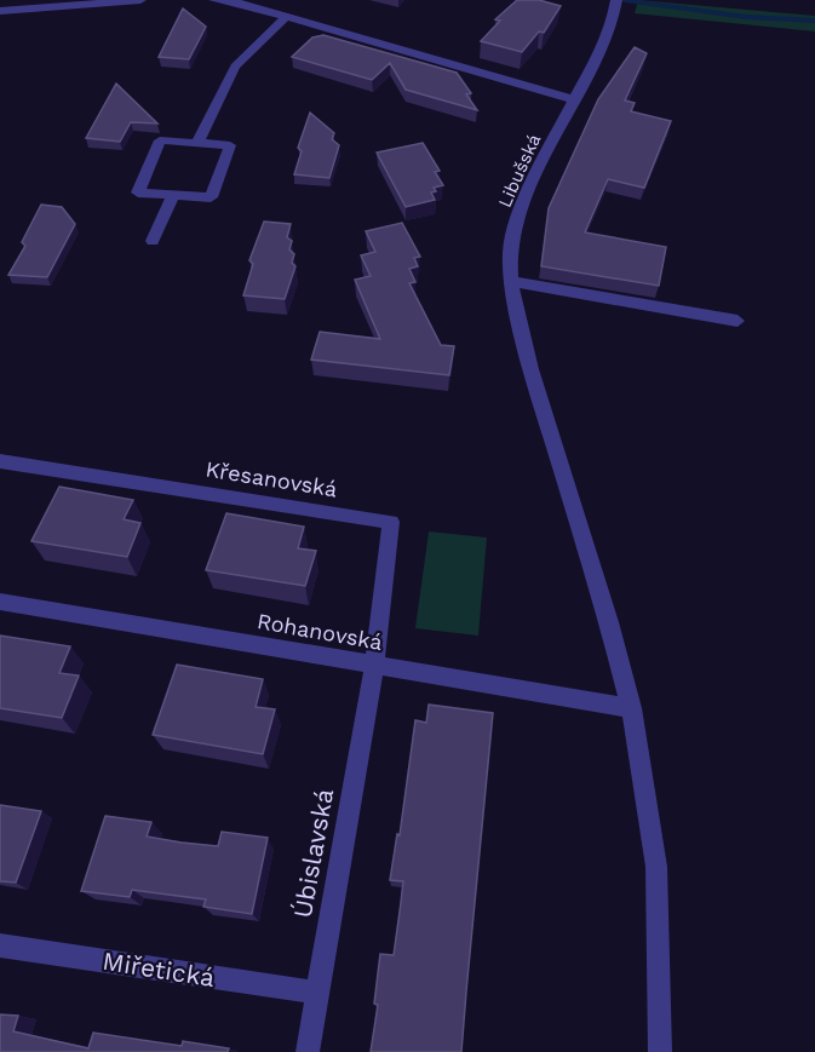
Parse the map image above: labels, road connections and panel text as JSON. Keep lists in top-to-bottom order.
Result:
{
  "streets": {
    "street": [
      "Libušská",
      "Křesanovská",
      "Rohanovská",
      "Úbislavská",
      "Miřetická"
    ]
  },
  "crossings": [
    ["Libušská", "Rohanovská"],
    ["Křesanovská", "Rohanovská"],
    ["Křesanovská", "Úbislavská"],
    ["Rohanovská", "Úbislavská"],
    ["Úbislavská", "Miřetická"]
  ]
}
